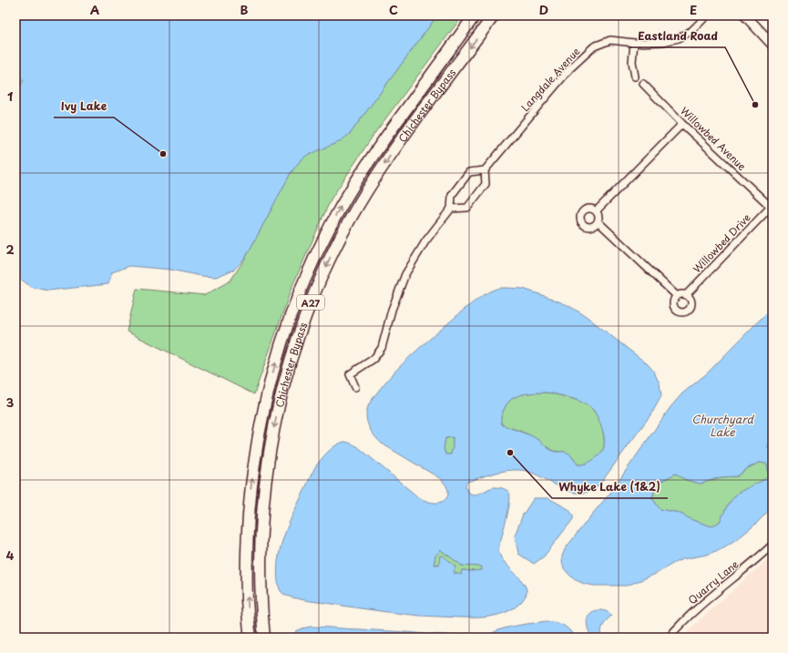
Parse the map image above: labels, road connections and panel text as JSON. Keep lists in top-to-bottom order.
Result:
{
  "streets": {
    "highway": ["Chichester Bypass", "A27"],
    "street": [
      "Langdale Avenue",
      "Willowbed Avenue",
      "Willowbed Drive",
      "Quarry Lane"
    ]
  },
  "crossings": [
    ["Willowbed Avenue", "Willowbed Drive"]
  ],
  "water": ["Churchyard Lake"],
  "places": ["Eastland Road", "Ivy Lake", "Whyke Lake (1&2)"],
  "grid": {
    "columns": [
      "A",
      "B",
      "C",
      "D",
      "E"
    ],
    "rows": [
      "1",
      "2",
      "3",
      "4"
    ]
  }
}
